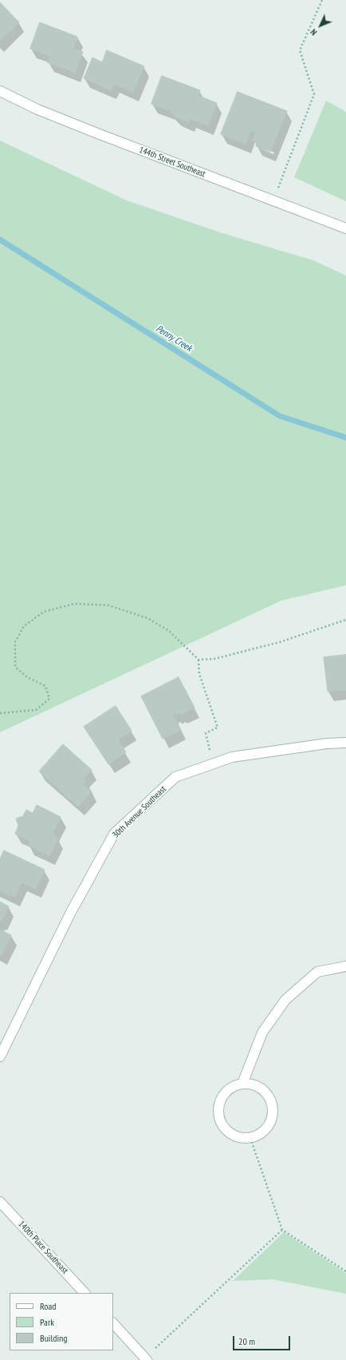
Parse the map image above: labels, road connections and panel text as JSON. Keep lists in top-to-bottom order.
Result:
{
  "streets": {
    "street": ["144th Street Southeast", "30th Avenue Southeast", "140th Place Southeast"]
  },
  "water": ["Penny Creek"],
  "legend": ["Road", "Park", "Building"],
  "scale_bar": "20 m",
  "north": "bottom left"
}
